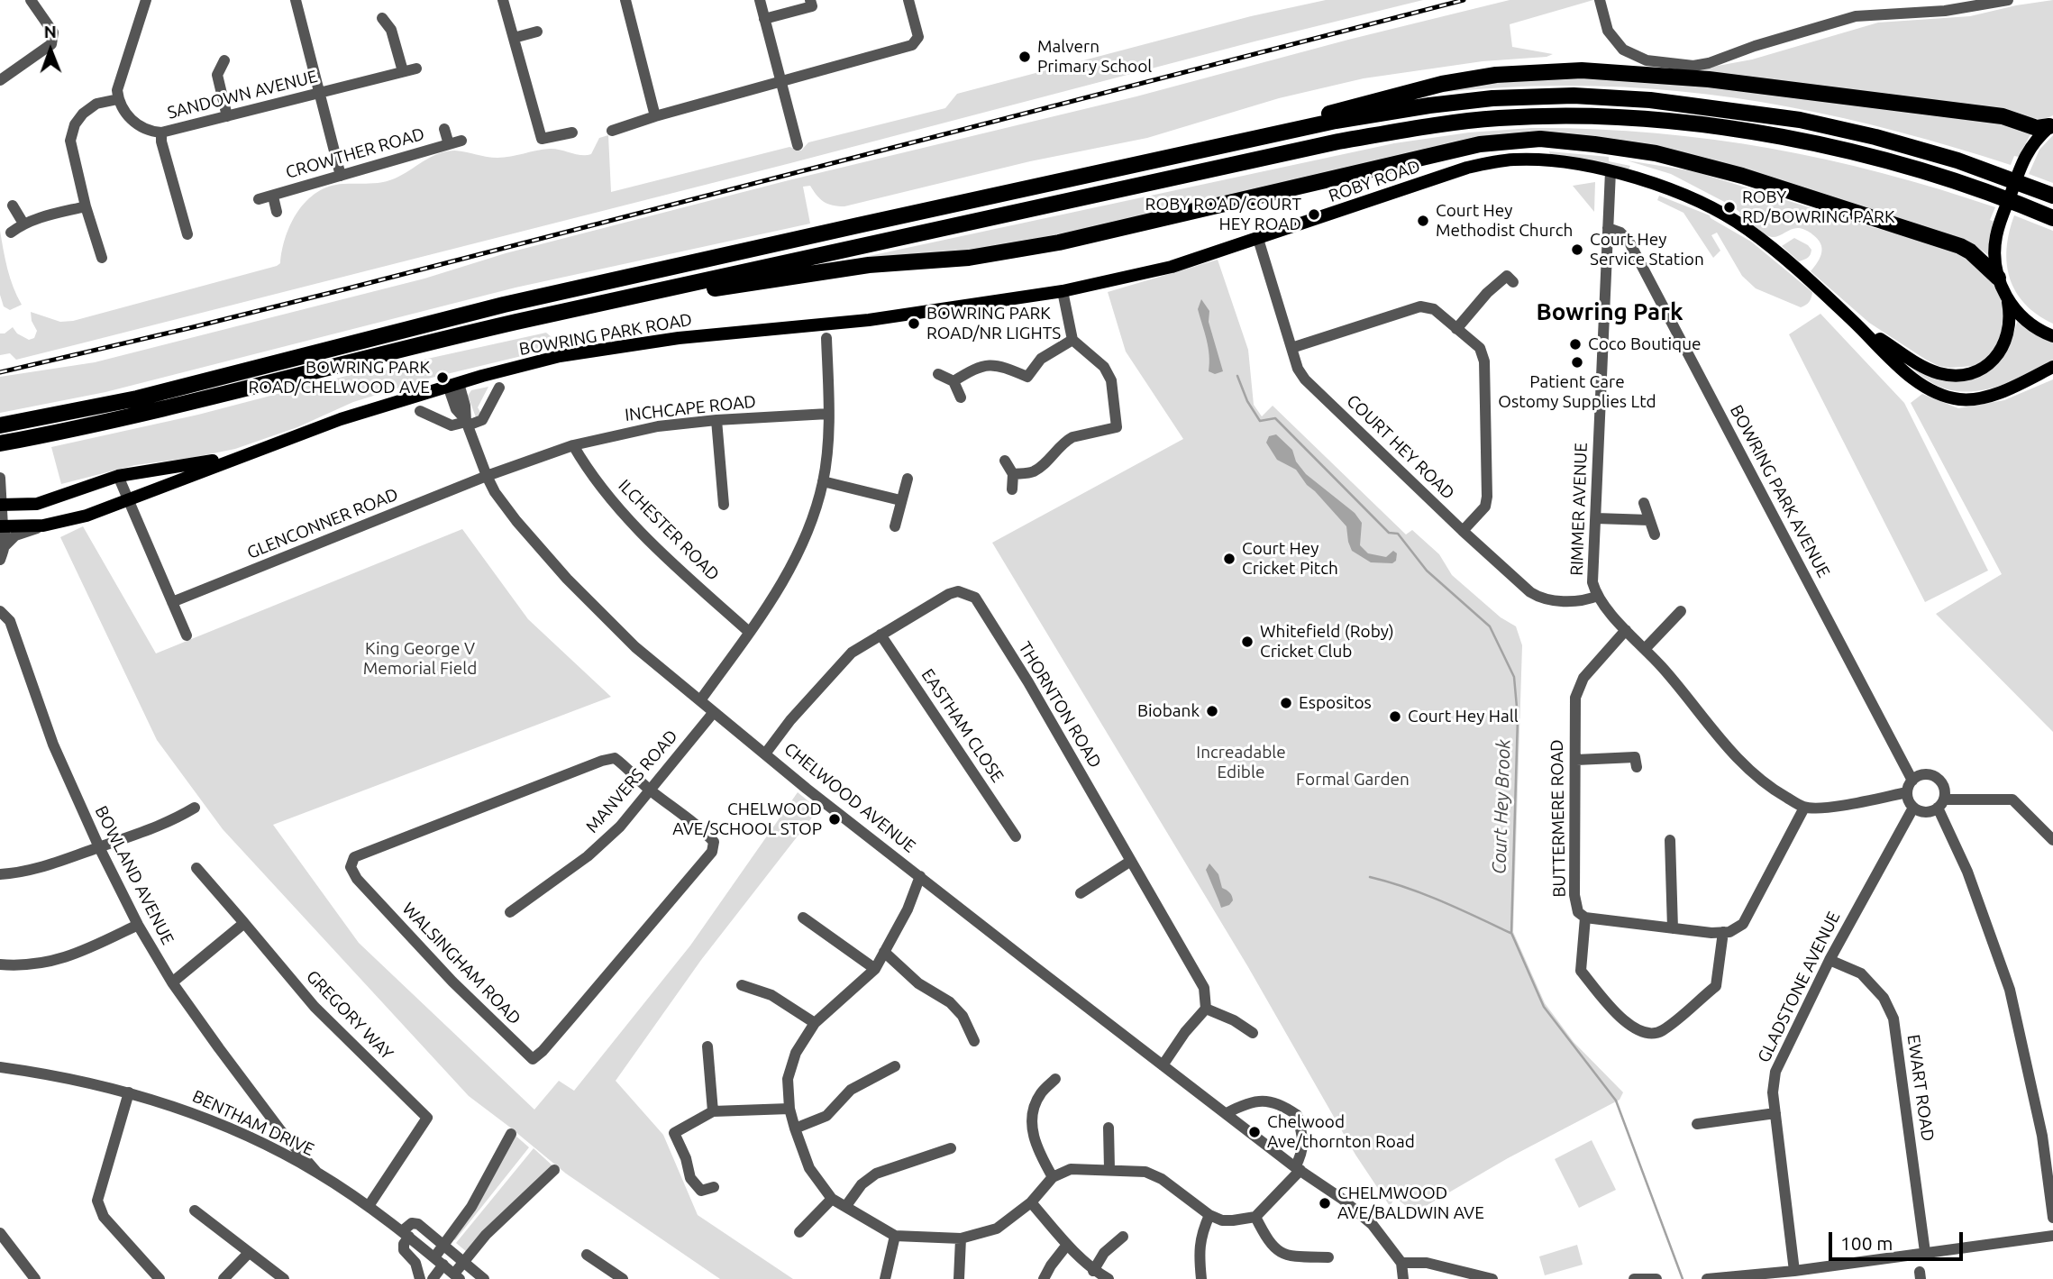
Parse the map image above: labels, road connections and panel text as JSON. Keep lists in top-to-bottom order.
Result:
{
  "streets": {
    "main road": ["ROBY ROAD", "BOWRING PARK ROAD"],
    "street": [
      "SANDOWN AVENUE",
      "CROWTHER ROAD",
      "INCHCAPE ROAD",
      "COURT HEY ROAD",
      "BOWRING PARK AVENUE",
      "RIMMER AVENUE",
      "GLENCONNER ROAD",
      "ILCHESTER ROAD",
      "THORNTON ROAD",
      "EASTHAM CLOSE",
      "MANVERS ROAD",
      "CHELWOOD AVENUE",
      "BUTTERMERE ROAD",
      "BOWLAND AVENUE",
      "WALSINGHAM ROAD",
      "GLADSTONE AVENUE",
      "GREGORY WAY",
      "EWART ROAD",
      "BENTHAM DRIVE"
    ]
  },
  "crossings": [
    ["ROBY ROAD", "BOWRING PARK ROAD"],
    ["ROBY ROAD", "COURT HEY ROAD"],
    ["ROBY ROAD", "RIMMER AVENUE"],
    ["BOWRING PARK ROAD", "CHELWOOD AVENUE"],
    ["INCHCAPE ROAD", "GLENCONNER ROAD"],
    ["INCHCAPE ROAD", "ILCHESTER ROAD"],
    ["INCHCAPE ROAD", "CHELWOOD AVENUE"],
    ["COURT HEY ROAD", "RIMMER AVENUE"],
    ["BOWRING PARK AVENUE", "RIMMER AVENUE"],
    ["BOWRING PARK AVENUE", "GLADSTONE AVENUE"],
    ["RIMMER AVENUE", "BUTTERMERE ROAD"],
    ["GLENCONNER ROAD", "CHELWOOD AVENUE"],
    ["THORNTON ROAD", "EASTHAM CLOSE"],
    ["THORNTON ROAD", "CHELWOOD AVENUE"],
    ["MANVERS ROAD", "CHELWOOD AVENUE"],
    ["MANVERS ROAD", "WALSINGHAM ROAD"],
    ["BOWLAND AVENUE", "BENTHAM DRIVE"],
    ["GLADSTONE AVENUE", "EWART ROAD"],
    ["GREGORY WAY", "BENTHAM DRIVE"]
  ],
  "districts": ["Bowring Park"],
  "water": ["Court Hey Brook"],
  "parks": ["King George V Memorial Field", "Increadable Edible", "Formal Garden"],
  "places": [
    "Malvern Primary School",
    "ROBY RD/BOWRING PARK",
    "ROBY ROAD/COURT HEY ROAD",
    "Court Hey Methodist Church",
    "Court Hey Service Station",
    "BOWRING PARK ROAD/NR LIGHTS",
    "Coco Boutique",
    "Patient Care Ostomy Supplies Ltd",
    "BOWRING PARK ROAD/CHELWOOD AVE",
    "Court Hey Cricket Pitch",
    "Whitefield (Roby) Cricket Club",
    "Espositos",
    "Biobank",
    "Court Hey Hall",
    "CHELWOOD AVE/SCHOOL STOP",
    "Chelwood Ave/thornton Road",
    "CHELMWOOD AVE/BALDWIN AVE"
  ],
  "scale_bar": "100 m",
  "north": "top"
}
